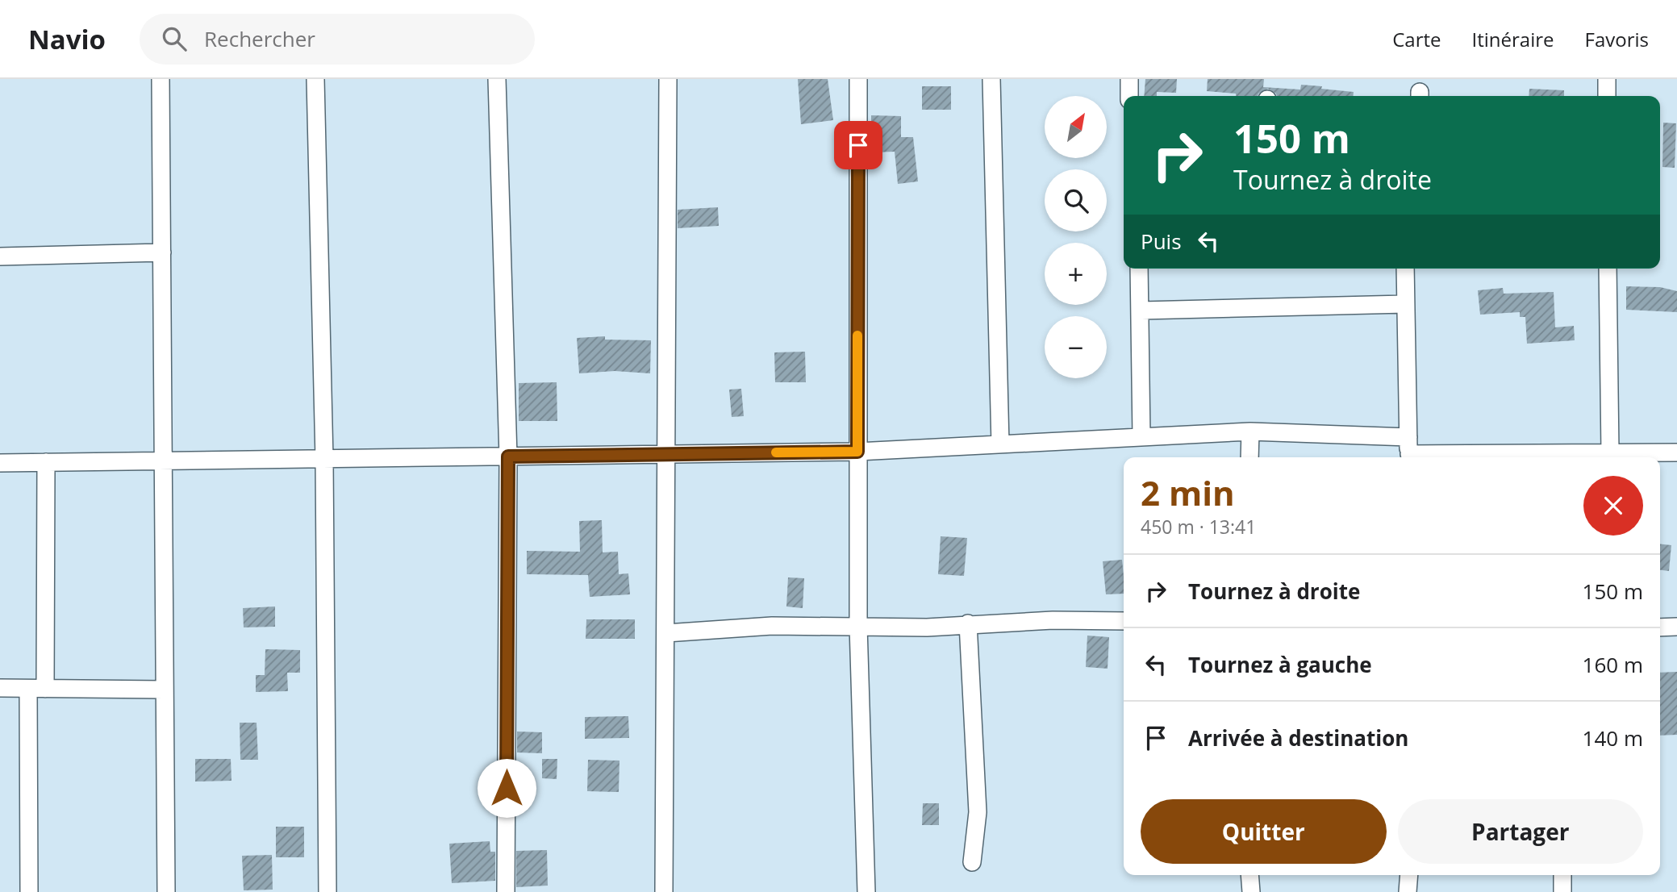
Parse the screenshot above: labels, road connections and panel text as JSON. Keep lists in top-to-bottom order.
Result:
{
  "north": "top right",
  "page": {
    "header": "Navio",
    "search": "Rechercher",
    "nav": ["Carte", "Itinéraire", "Favoris"],
    "map_buttons": ["+", "−"],
    "turn": ["150 m", "Tournez à droite"],
    "then": "Puis",
    "heading": ["2 min", "450 m · 13:41"],
    "list": [
      {
        "name": "Tournez à droite",
        "value": "150 m"
      },
      {
        "name": "Tournez à gauche",
        "value": "160 m"
      },
      {
        "name": "Arrivée à destination",
        "value": "140 m"
      }
    ],
    "buttons": ["Quitter", "Partager"]
  }
}
